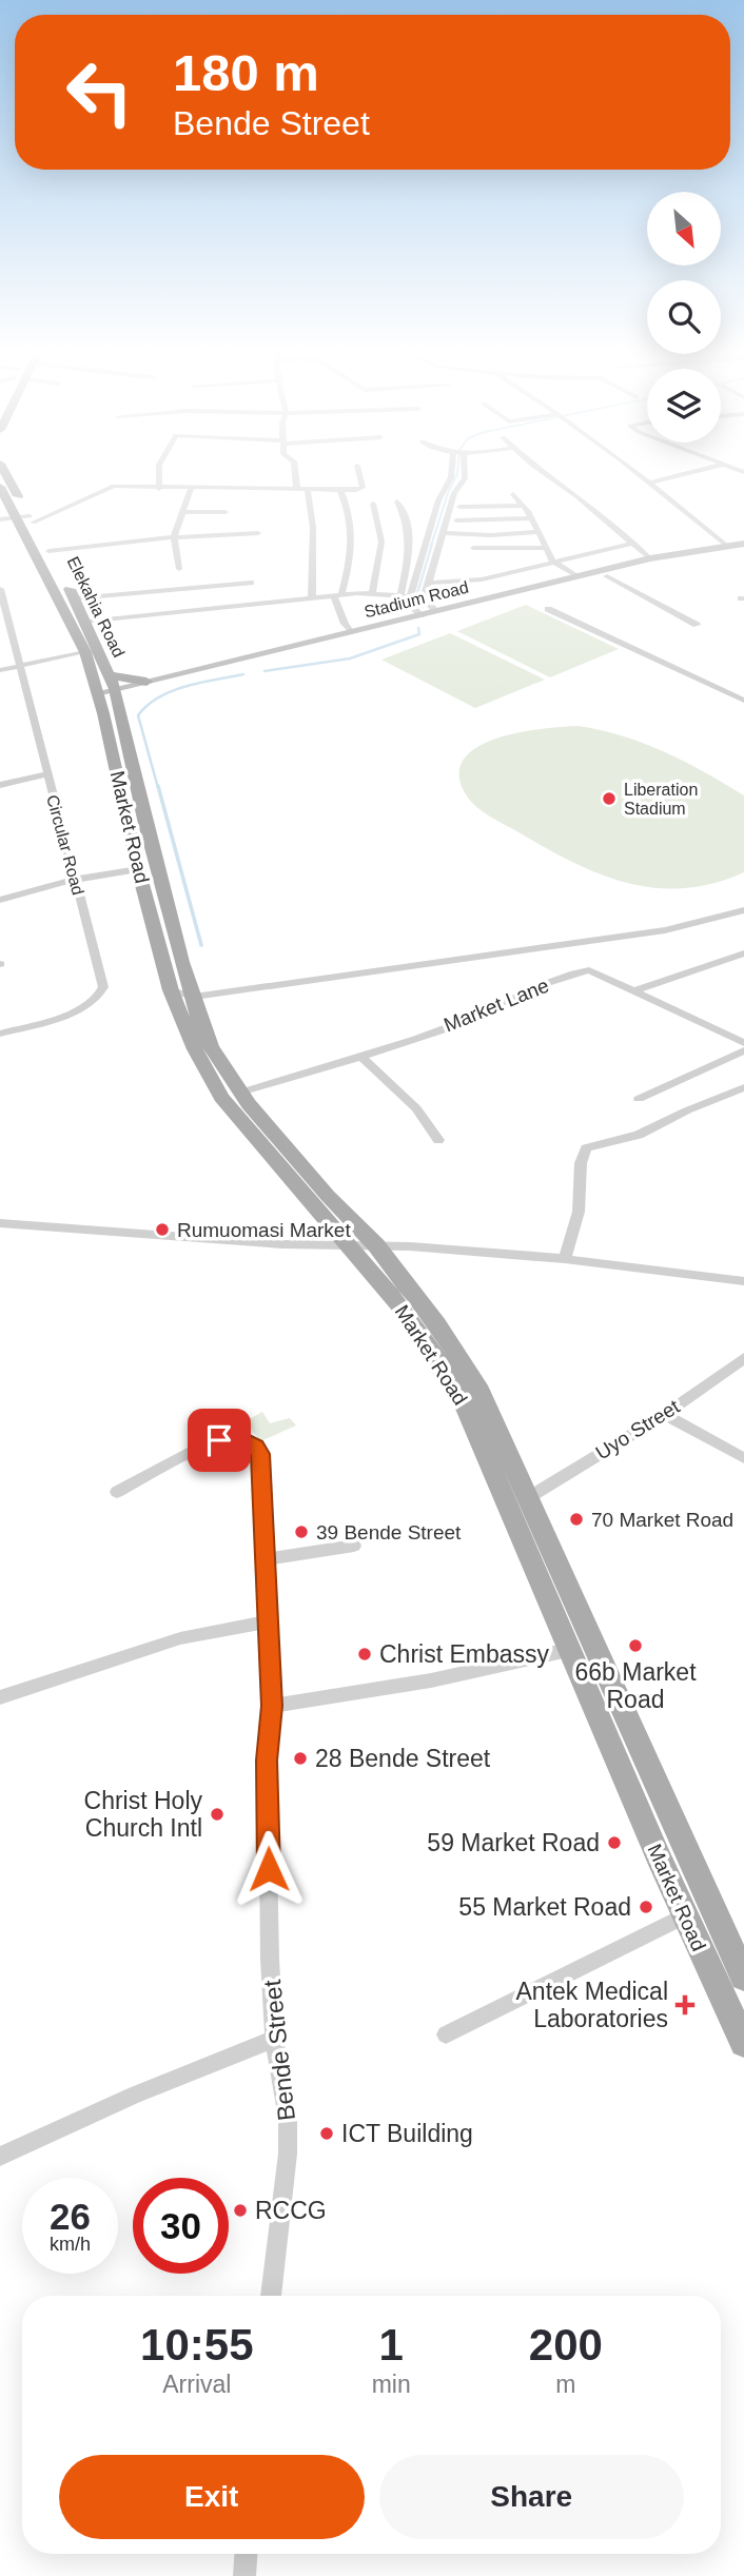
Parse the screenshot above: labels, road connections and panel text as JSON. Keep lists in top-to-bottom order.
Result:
{
  "streets": {
    "main road": ["Stadium Road", "Elekahia Road", "Market Road"],
    "street": [
      "Circular Road",
      "Market Lane",
      "Uyo Street",
      "Bende Street"
    ]
  },
  "crossings": [
    ["Elekahia Road", "Market Road"],
    ["Market Road", "Market Lane"],
    ["Market Road", "Uyo Street"]
  ],
  "places": {
    "other": [
      "Liberation Stadium",
      "Rumuomasi Market",
      "70 Market Road",
      "39 Bende Street",
      "66b Market Road",
      "Christ Embassy",
      "28 Bende Street",
      "Christ Holy Church Intl",
      "59 Market Road",
      "55 Market Road",
      "ICT Building",
      "RCCG"
    ],
    "health": ["Antek Medical Laboratories"]
  },
  "north": "bottom right",
  "page": {
    "turn": ["180 m", "Bende Street"],
    "speed": "26 km/h",
    "limit": "30",
    "eta": [
      "10:55",
      "Arrival",
      "1",
      "min",
      "200",
      "m"
    ],
    "buttons": ["Exit", "Share"]
  }
}
